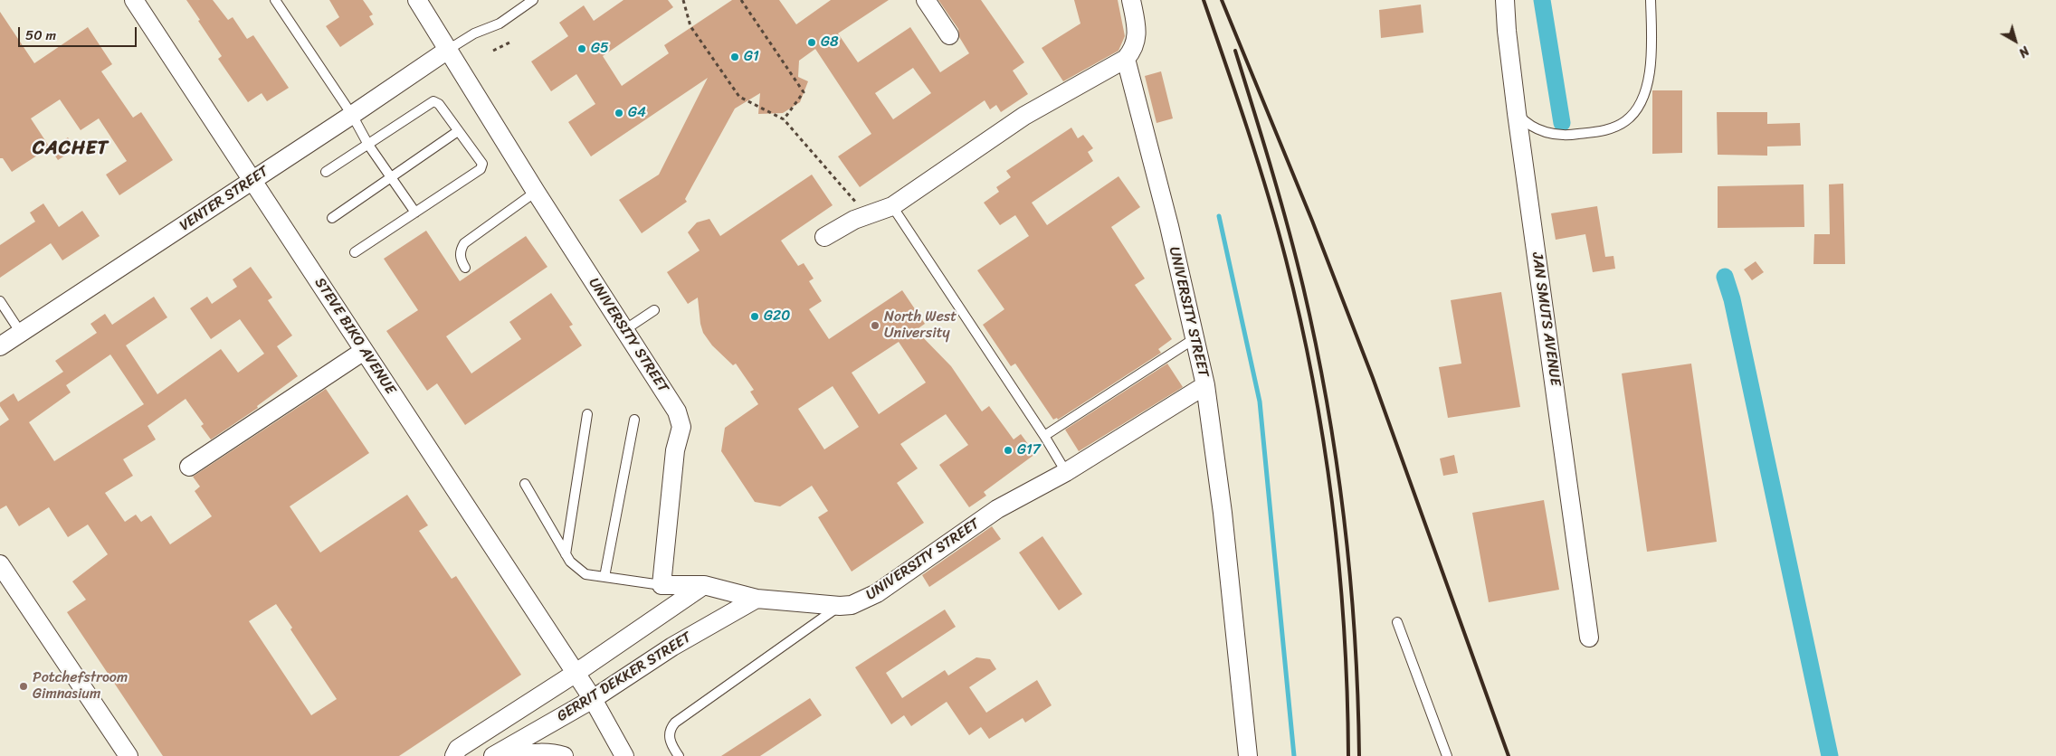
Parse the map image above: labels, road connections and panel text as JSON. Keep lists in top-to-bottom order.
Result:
{
  "streets": {
    "street": [
      "VENTER STREET",
      "UNIVERSITY STREET",
      "JAN SMUTS AVENUE",
      "STEVE BIKO AVENUE",
      "GERRIT DEKKER STREET"
    ]
  },
  "crossings": [
    ["VENTER STREET", "UNIVERSITY STREET"],
    ["VENTER STREET", "STEVE BIKO AVENUE"],
    ["UNIVERSITY STREET", "GERRIT DEKKER STREET"],
    ["STEVE BIKO AVENUE", "GERRIT DEKKER STREET"]
  ],
  "districts": ["CACHET"],
  "places": [
    "G8",
    "G5",
    "G1",
    "G4",
    "G20",
    "North West University",
    "G17",
    "Potchefstroom Gimnasium"
  ],
  "scale_bar": "50 m",
  "north": "bottom right"
}
